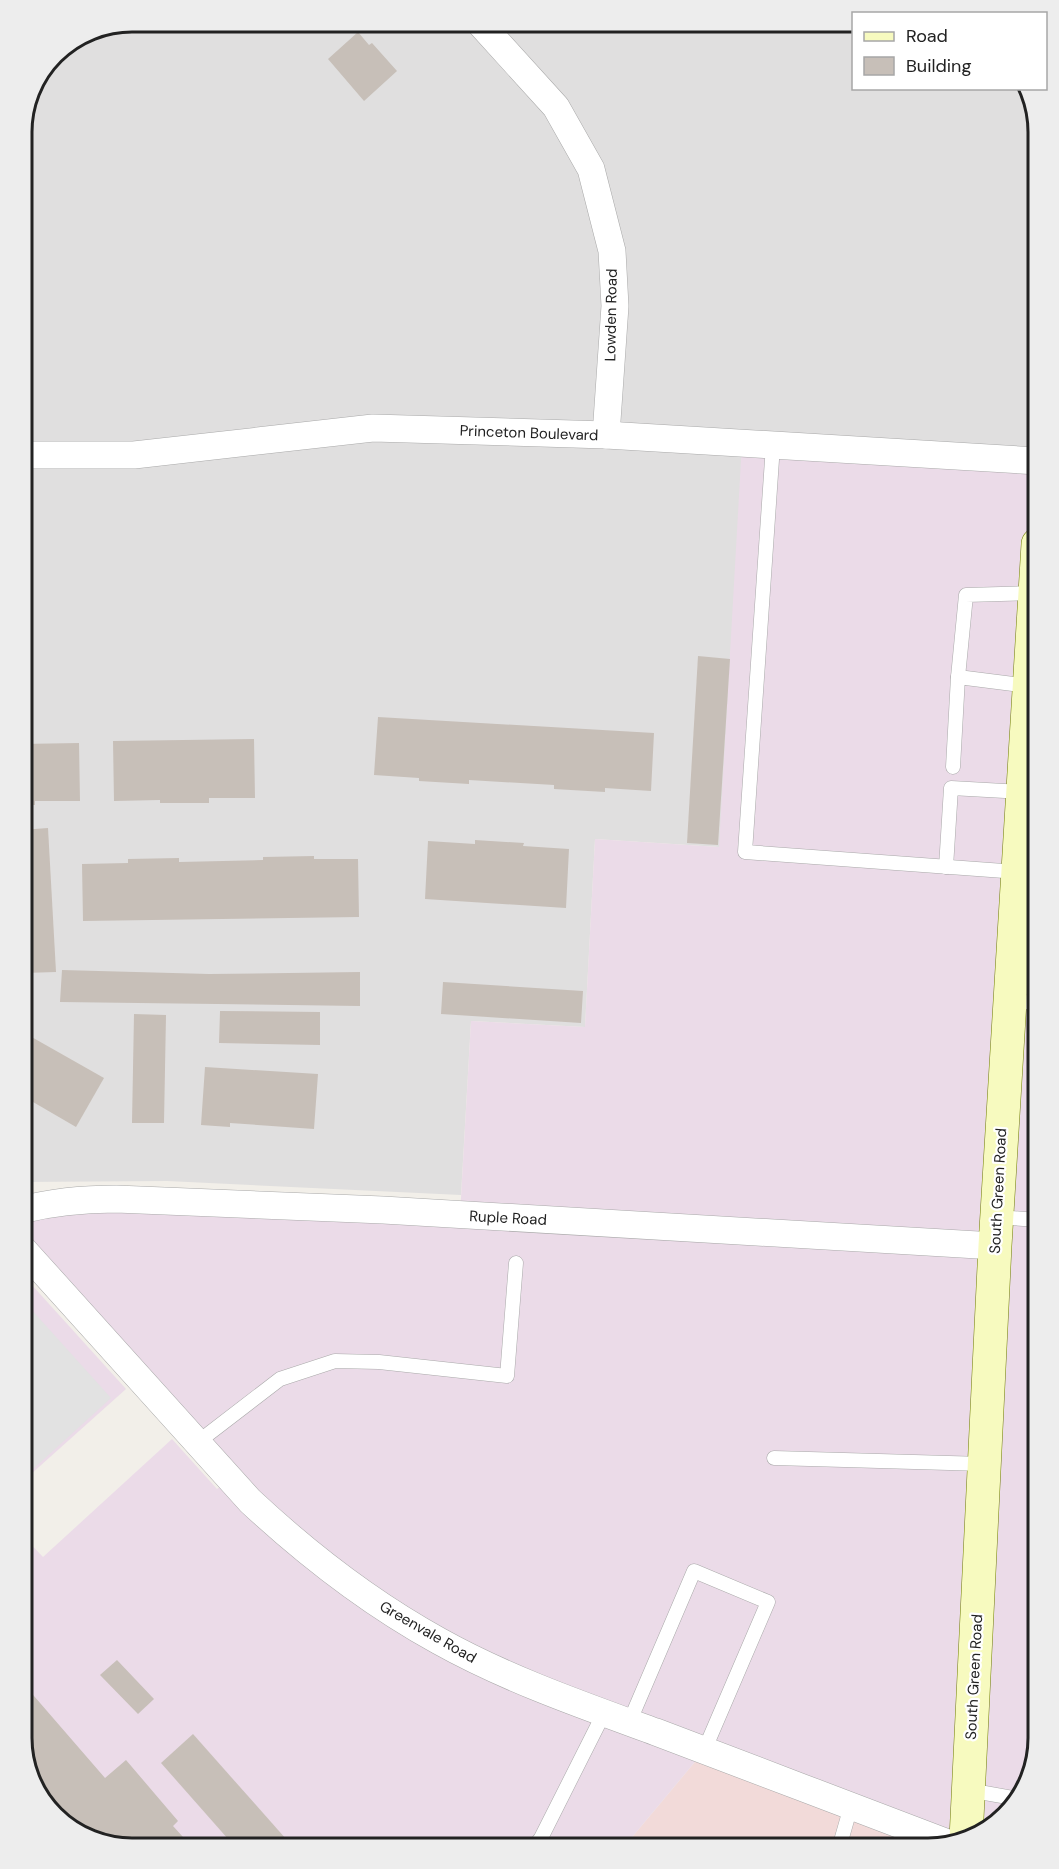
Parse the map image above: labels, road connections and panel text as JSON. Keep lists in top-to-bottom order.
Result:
{
  "streets": {
    "main road": ["South Green Road"],
    "street": [
      "Lowden Road",
      "Princeton Boulevard",
      "Ruple Road",
      "Greenvale Road"
    ]
  },
  "crossings": [
    ["Lowden Road", "Princeton Boulevard"],
    ["South Green Road", "Ruple Road"]
  ],
  "legend": ["Road", "Building"]
}
